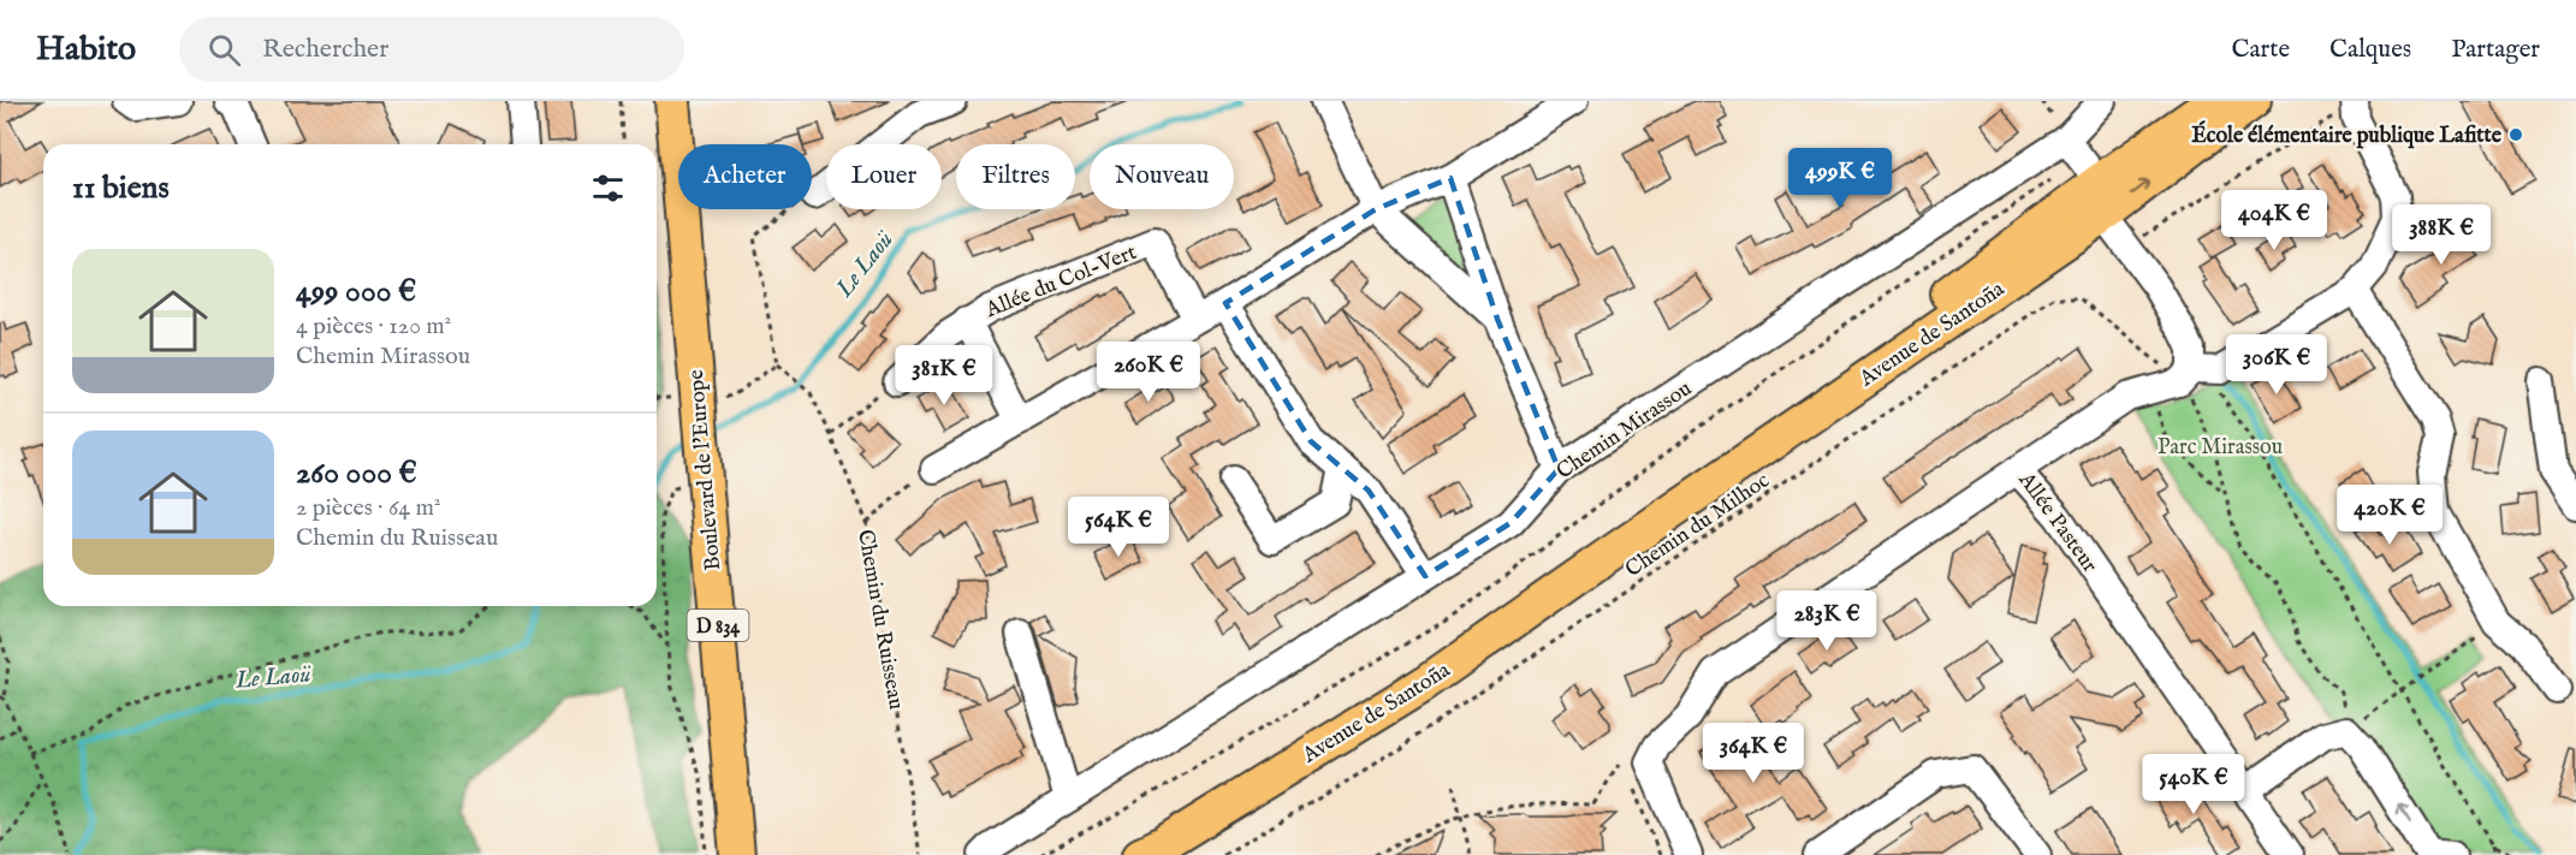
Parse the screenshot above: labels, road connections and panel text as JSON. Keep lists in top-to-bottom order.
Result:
{
  "streets": {
    "main road": ["Avenue de Santoña", "Boulevard de l'Europe", "D 834"],
    "street": ["Allée du Col-Vert", "Chemin Mirassou", "Allée Pasteur"],
    "path": ["Chemin du Milhoc", "Chemin du Ruisseau"]
  },
  "crossings": [
    ["Allée Pasteur", "Chemin du Milhoc"]
  ],
  "water": ["Le Laoü"],
  "parks": ["Parc Mirassou"],
  "places": ["École élémentaire publique Lafitte"],
  "page": {
    "header": "Habito",
    "search": "Rechercher",
    "nav": ["Carte", "Calques", "Partager"],
    "chip": [
      "Acheter",
      "Louer",
      "Filtres",
      "Nouveau"
    ],
    "heading": "11 biens",
    "price": [
      "499K €",
      "404K €",
      "388K €",
      "306K €",
      "260K €",
      "381K €",
      "420K €",
      "564K €",
      "283K €",
      "364K €",
      "540K €"
    ],
    "list": [
      {
        "name": "499 000 €",
        "note": "4 pièces · 120 m² · Chemin Mirassou"
      },
      {
        "name": "260 000 €",
        "note": "2 pièces · 64 m² · Chemin du Ruisseau"
      }
    ]
  }
}
